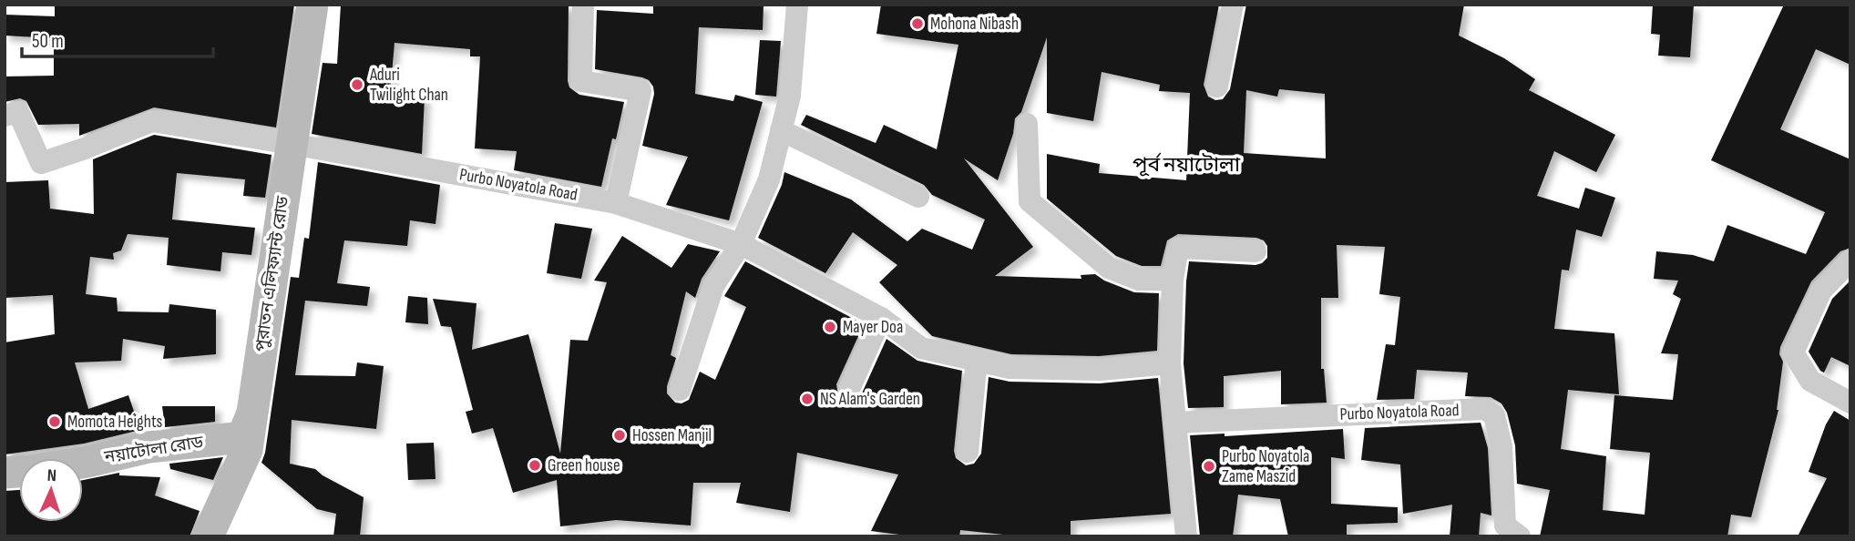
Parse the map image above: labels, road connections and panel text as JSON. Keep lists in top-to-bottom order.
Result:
{
  "streets": {
    "street": ["Purbo Noyatola Road", "পুরাতন এলিফ্যান্ট রোড", "নয়াটোলা রোড"]
  },
  "crossings": [
    ["Purbo Noyatola Road", "পুরাতন এলিফ্যান্ট রোড"],
    ["পুরাতন এলিফ্যান্ট রোড", "নয়াটোলা রোড"]
  ],
  "districts": ["পূর্ব নয়াটোলা"],
  "places": [
    "Mohona Nibash",
    "Aduri Twilight Chan",
    "Mayer Doa",
    "NS Alam's Garden",
    "Momota Heights",
    "Hossen Manjil",
    "Green house",
    "Purbo Noyatola Zame Maszid"
  ],
  "scale_bar": "50 m",
  "north": "top"
}
